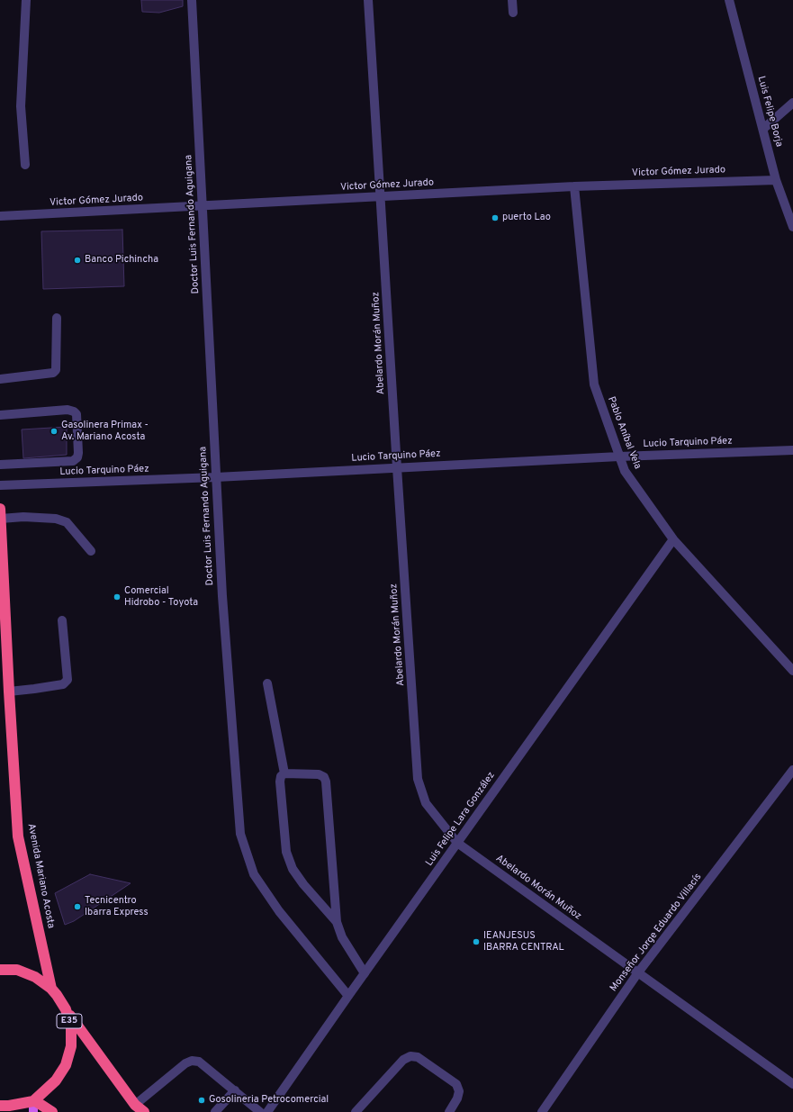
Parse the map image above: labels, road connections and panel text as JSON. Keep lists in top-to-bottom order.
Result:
{
  "streets": {
    "highway": ["Avenida Mariano Acosta", "E35"],
    "street": [
      "Luis Felipe Borja",
      "Victor Gómez Jurado",
      "Doctor Luis Fernando Aguigana",
      "Abelardo Morán Muñoz",
      "Pablo Aníbal Vela",
      "Lucio Tarquino Páez",
      "Luis Felipe Lara González",
      "Monseñor Jorge Eduardo Villacís"
    ]
  },
  "crossings": [
    ["Luis Felipe Borja", "Victor Gómez Jurado"],
    ["Victor Gómez Jurado", "Doctor Luis Fernando Aguigana"],
    ["Victor Gómez Jurado", "Abelardo Morán Muñoz"],
    ["Victor Gómez Jurado", "Pablo Aníbal Vela"],
    ["Doctor Luis Fernando Aguigana", "Lucio Tarquino Páez"],
    ["Doctor Luis Fernando Aguigana", "Luis Felipe Lara González"],
    ["Abelardo Morán Muñoz", "Lucio Tarquino Páez"],
    ["Abelardo Morán Muñoz", "Luis Felipe Lara González"],
    ["Abelardo Morán Muñoz", "Monseñor Jorge Eduardo Villacís"],
    ["Pablo Aníbal Vela", "Lucio Tarquino Páez"],
    ["Pablo Aníbal Vela", "Luis Felipe Lara González"],
    ["Avenida Mariano Acosta", "E35"]
  ],
  "places": [
    "puerto Lao",
    "Banco Pichincha",
    "Gasolinera Primax - Av. Mariano Acosta",
    "Comercial Hidrobo - Toyota",
    "Tecnicentro Ibarra Express",
    "IEANJESUS IBARRA CENTRAL",
    "Gosolineria Petrocomercial"
  ]
}
